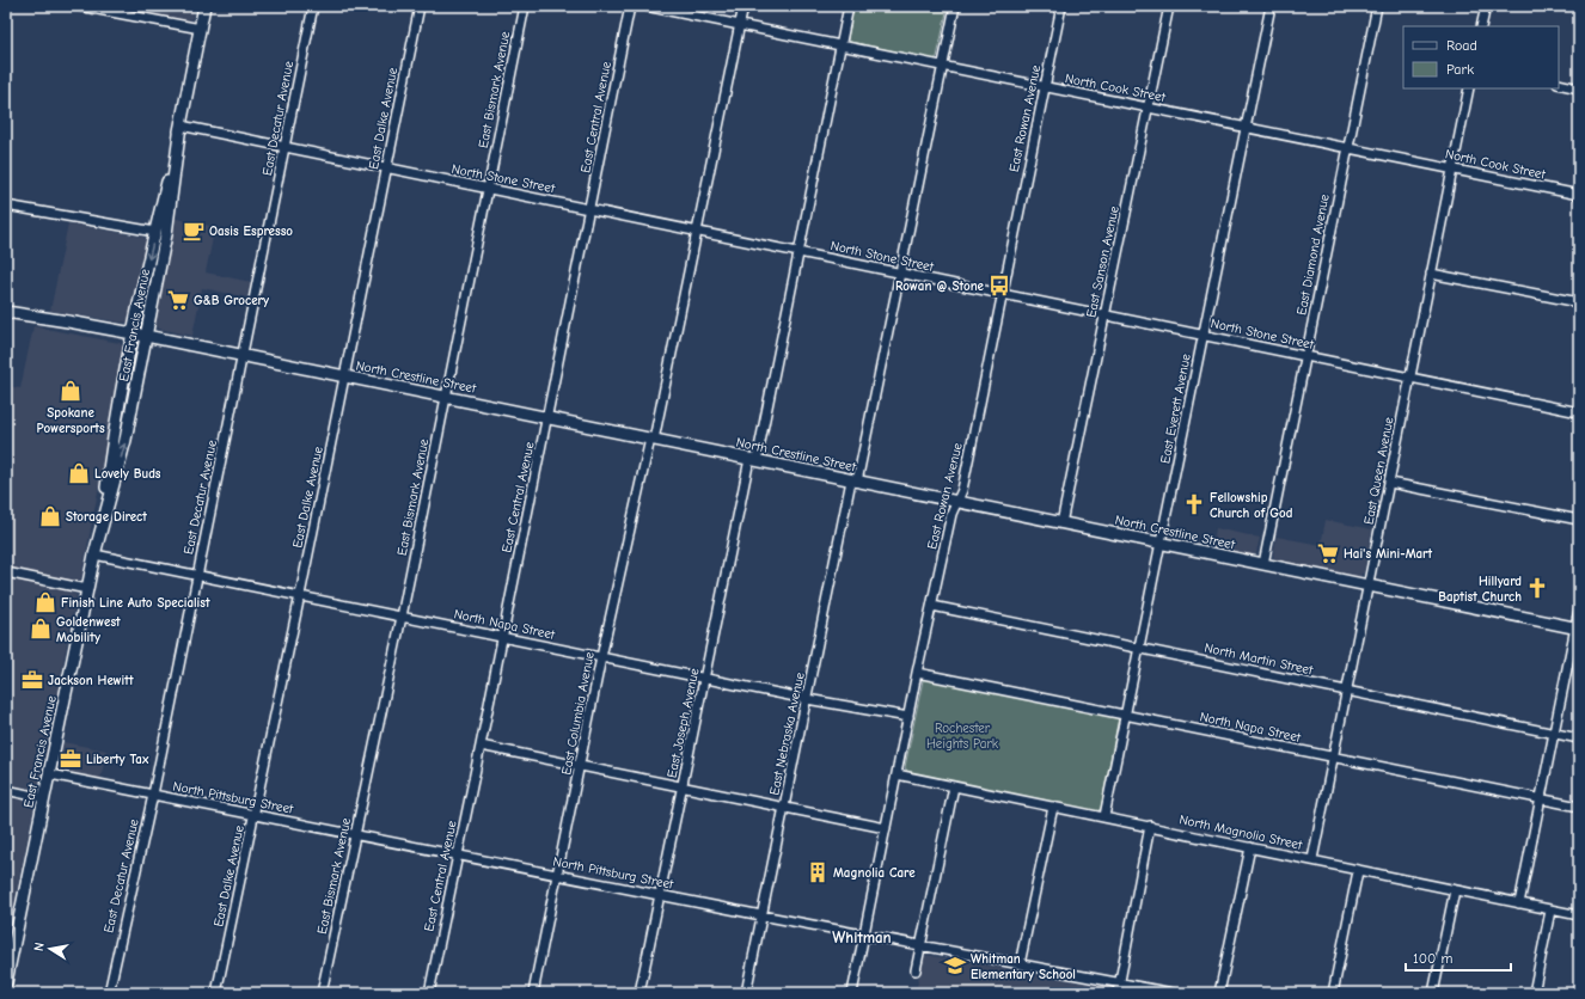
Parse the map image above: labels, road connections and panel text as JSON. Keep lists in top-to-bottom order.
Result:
{
  "streets": {
    "main road": ["East Francis Avenue", "North Crestline Street"],
    "street": [
      "North Cook Street",
      "East Bismark Avenue",
      "East Central Avenue",
      "East Decatur Avenue",
      "East Dalke Avenue",
      "East Rowan Avenue",
      "North Stone Street",
      "East Diamond Avenue",
      "East Sanson Avenue",
      "East Everett Avenue",
      "East Queen Avenue",
      "North Napa Street",
      "North Martin Street",
      "East Columbia Avenue",
      "East Joseph Avenue",
      "East Nebraska Avenue",
      "North Pittsburg Street",
      "North Magnolia Street"
    ]
  },
  "crossings": [
    ["North Cook Street", "East Rowan Avenue"],
    ["North Cook Street", "East Diamond Avenue"],
    ["North Cook Street", "East Sanson Avenue"],
    ["North Cook Street", "East Everett Avenue"],
    ["North Cook Street", "East Queen Avenue"],
    ["North Cook Street", "East Columbia Avenue"],
    ["North Cook Street", "East Joseph Avenue"],
    ["North Cook Street", "East Nebraska Avenue"],
    ["East Bismark Avenue", "North Stone Street"],
    ["East Bismark Avenue", "North Crestline Street"],
    ["East Bismark Avenue", "North Napa Street"],
    ["East Bismark Avenue", "North Pittsburg Street"],
    ["East Central Avenue", "North Stone Street"],
    ["East Central Avenue", "North Crestline Street"],
    ["East Central Avenue", "North Napa Street"],
    ["East Central Avenue", "North Pittsburg Street"],
    ["East Decatur Avenue", "North Stone Street"],
    ["East Decatur Avenue", "North Crestline Street"],
    ["East Decatur Avenue", "North Napa Street"],
    ["East Decatur Avenue", "North Pittsburg Street"],
    ["East Dalke Avenue", "North Stone Street"],
    ["East Dalke Avenue", "North Crestline Street"],
    ["East Dalke Avenue", "North Napa Street"],
    ["East Dalke Avenue", "North Pittsburg Street"],
    ["East Rowan Avenue", "North Stone Street"],
    ["East Rowan Avenue", "North Crestline Street"],
    ["East Rowan Avenue", "North Napa Street"],
    ["East Rowan Avenue", "North Martin Street"],
    ["East Rowan Avenue", "North Pittsburg Street"],
    ["East Rowan Avenue", "North Magnolia Street"],
    ["North Stone Street", "East Diamond Avenue"],
    ["North Stone Street", "East Sanson Avenue"],
    ["North Stone Street", "East Francis Avenue"],
    ["North Stone Street", "East Everett Avenue"],
    ["North Stone Street", "East Queen Avenue"],
    ["North Stone Street", "East Columbia Avenue"],
    ["North Stone Street", "East Joseph Avenue"],
    ["North Stone Street", "East Nebraska Avenue"],
    ["East Diamond Avenue", "North Crestline Street"],
    ["East Sanson Avenue", "North Crestline Street"],
    ["East Francis Avenue", "North Crestline Street"],
    ["East Francis Avenue", "North Napa Street"],
    ["East Francis Avenue", "North Pittsburg Street"],
    ["North Crestline Street", "East Everett Avenue"],
    ["North Crestline Street", "East Queen Avenue"],
    ["North Crestline Street", "East Columbia Avenue"],
    ["North Crestline Street", "East Joseph Avenue"],
    ["North Crestline Street", "East Nebraska Avenue"],
    ["East Everett Avenue", "North Napa Street"],
    ["East Everett Avenue", "North Martin Street"],
    ["East Everett Avenue", "North Magnolia Street"],
    ["East Queen Avenue", "North Napa Street"],
    ["East Queen Avenue", "North Martin Street"],
    ["East Queen Avenue", "North Magnolia Street"],
    ["North Napa Street", "East Columbia Avenue"],
    ["North Napa Street", "East Joseph Avenue"],
    ["North Napa Street", "East Nebraska Avenue"],
    ["East Columbia Avenue", "North Pittsburg Street"],
    ["East Joseph Avenue", "North Pittsburg Street"],
    ["East Nebraska Avenue", "North Pittsburg Street"]
  ],
  "districts": ["Whitman"],
  "parks": ["Rochester Heights Park"],
  "places": {
    "cafe": ["Oasis Espresso"],
    "bus stop": ["Rowan @ Stone"],
    "supermarket": ["G&B Grocery", "Hai's Mini-Mart"],
    "shop": [
      "Spokane Powersports",
      "Lovely Buds",
      "Storage Direct",
      "Finish Line Auto Specialist",
      "Goldenwest Mobility"
    ],
    "church": ["Fellowship Church of God", "Hillyard Baptist Church"],
    "office": ["Jackson Hewitt", "Liberty Tax"],
    "building": ["Magnolia Care"],
    "school or university": ["Whitman Elementary School"]
  },
  "legend": ["Road", "Park"],
  "scale_bar": "100 m",
  "north": "left"
}
